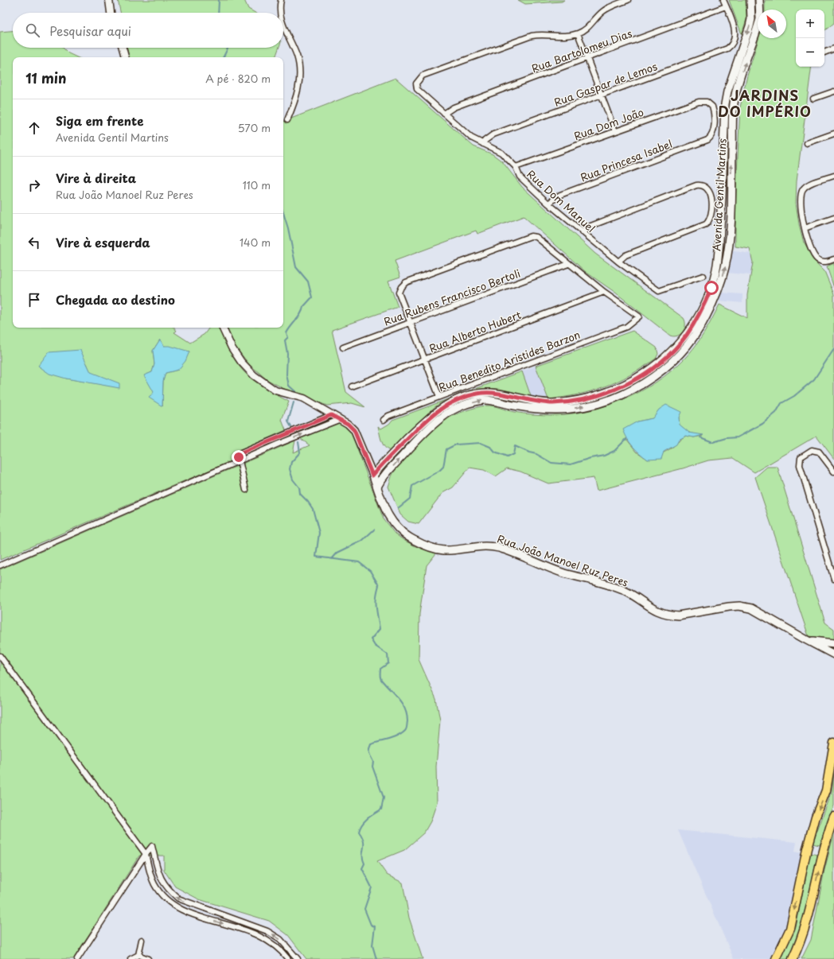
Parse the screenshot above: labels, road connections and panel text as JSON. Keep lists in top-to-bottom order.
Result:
{
  "streets": {
    "main road": ["Avenida Gentil Martins", "Rua João Manoel Ruz Peres"],
    "street": [
      "Rua Bartolomeu Dias",
      "Rua Gaspar de Lemos",
      "Rua Dom João",
      "Rua Princesa Isabel",
      "Rua Dom Manuel",
      "Rua Rubens Francisco Bertoli",
      "Rua Alberto Hubert",
      "Rua Benedito Aristides Barzon"
    ]
  },
  "crossings": [
    ["Rua Bartolomeu Dias", "Rua Gaspar de Lemos"],
    ["Rua Bartolomeu Dias", "Rua Dom Manuel"],
    ["Rua Gaspar de Lemos", "Rua Dom Manuel"],
    ["Rua Dom João", "Rua Princesa Isabel"],
    ["Rua Dom João", "Rua Dom Manuel"],
    ["Rua Princesa Isabel", "Rua Dom Manuel"],
    ["Avenida Gentil Martins", "Rua João Manoel Ruz Peres"],
    ["Rua Alberto Hubert", "Rua Benedito Aristides Barzon"]
  ],
  "districts": ["JARDINS DO IMPÉRIO"],
  "north": "top left",
  "page": {
    "map_buttons": ["+", "−"],
    "search": "Pesquisar aqui",
    "heading": ["11 min", "A pé · 820 m"],
    "list": [
      ["Siga em frente", "Avenida Gentil Martins", "570 m"],
      ["Vire à direita", "Rua João Manoel Ruz Peres", "110 m"],
      ["Vire à esquerda", "140 m"],
      "Chegada ao destino"
    ]
  }
}
